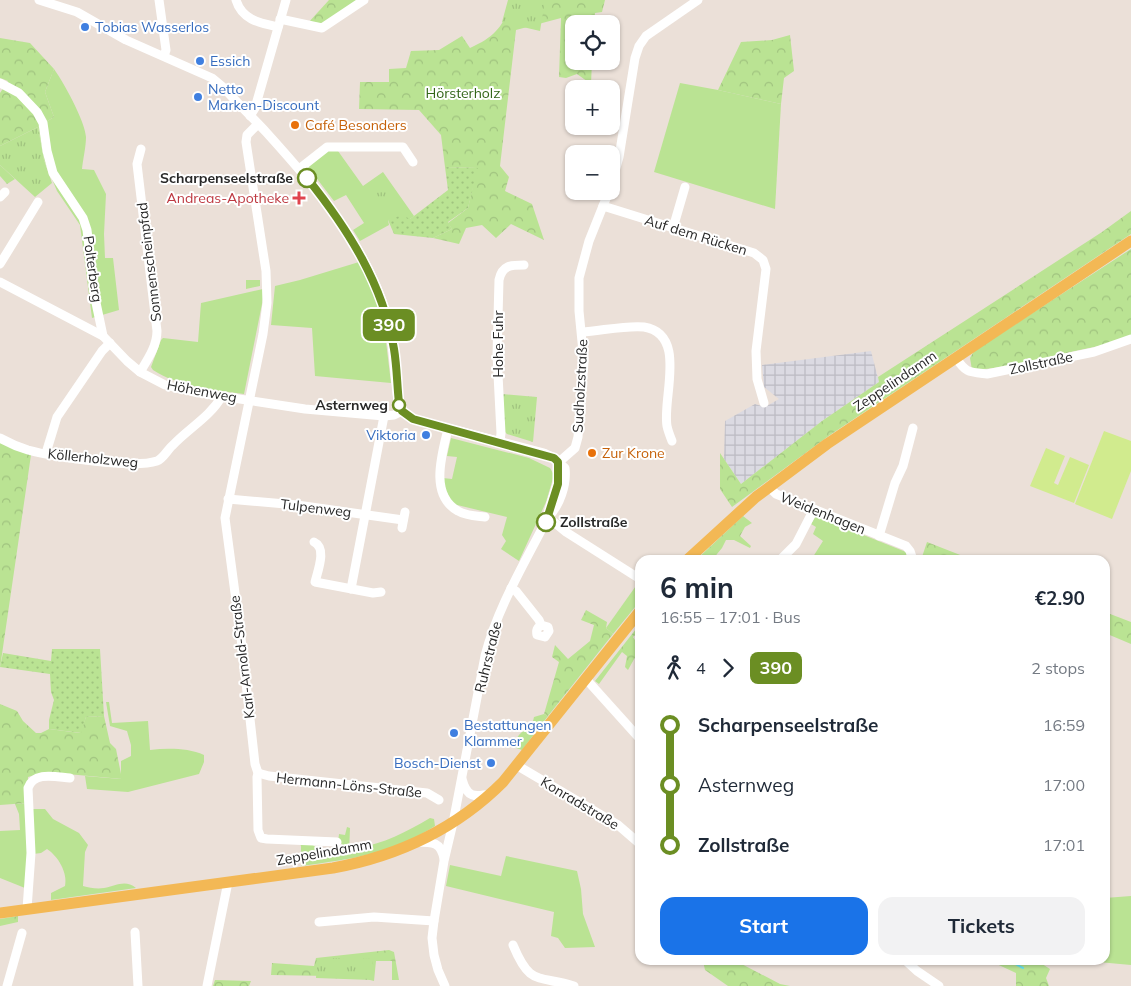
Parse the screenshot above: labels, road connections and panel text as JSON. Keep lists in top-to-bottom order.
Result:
{
  "streets": {
    "main road": ["Zeppelindamm"],
    "street": [
      "Auf dem Rücken",
      "Sonnenscheinpfad",
      "Polterberg",
      "Hohe Fuhr",
      "Zollstraße",
      "Sudholzstraße",
      "Höhenweg",
      "Köllerholzweg",
      "Tulpenweg",
      "Weidenhagen",
      "Karl-Arnold-Straße",
      "Ruhrstraße",
      "Hermann-Löns-Straße",
      "Konradstraße"
    ]
  },
  "crossings": [
    ["Auf dem Rücken", "Sudholzstraße"],
    ["Sonnenscheinpfad", "Höhenweg"],
    ["Polterberg", "Höhenweg"],
    ["Zollstraße", "Zeppelindamm"],
    ["Zeppelindamm", "Weidenhagen"],
    ["Zeppelindamm", "Ruhrstraße"],
    ["Zeppelindamm", "Konradstraße"],
    ["Sudholzstraße", "Ruhrstraße"],
    ["Höhenweg", "Köllerholzweg"],
    ["Höhenweg", "Karl-Arnold-Straße"],
    ["Tulpenweg", "Karl-Arnold-Straße"],
    ["Karl-Arnold-Straße", "Hermann-Löns-Straße"]
  ],
  "parks": ["Hörsterholz"],
  "places": {
    "other": [
      "Tobias Wasserlos",
      "Essich",
      "Netto Marken-Discount",
      "Café Besonders",
      "Scharpenseelstraße",
      "Asternweg",
      "Viktoria",
      "Zur Krone",
      "Zollstraße",
      "Bestattungen Klammer",
      "Bosch-Dienst"
    ],
    "health": ["Andreas-Apotheke"]
  },
  "lines": ["bus line 390"],
  "page": {
    "on_map": "390",
    "map_buttons": ["+", "−"],
    "heading": ["6 min", "16:55 – 17:01 · Bus", "€2.90"],
    "legs": ["4", "390", "2 stops"],
    "list": [
      {
        "name": "Scharpenseelstraße",
        "value": "16:59"
      },
      {
        "name": "Asternweg",
        "value": "17:00"
      },
      {
        "name": "Zollstraße",
        "value": "17:01"
      }
    ],
    "buttons": ["Start", "Tickets"]
  }
}
